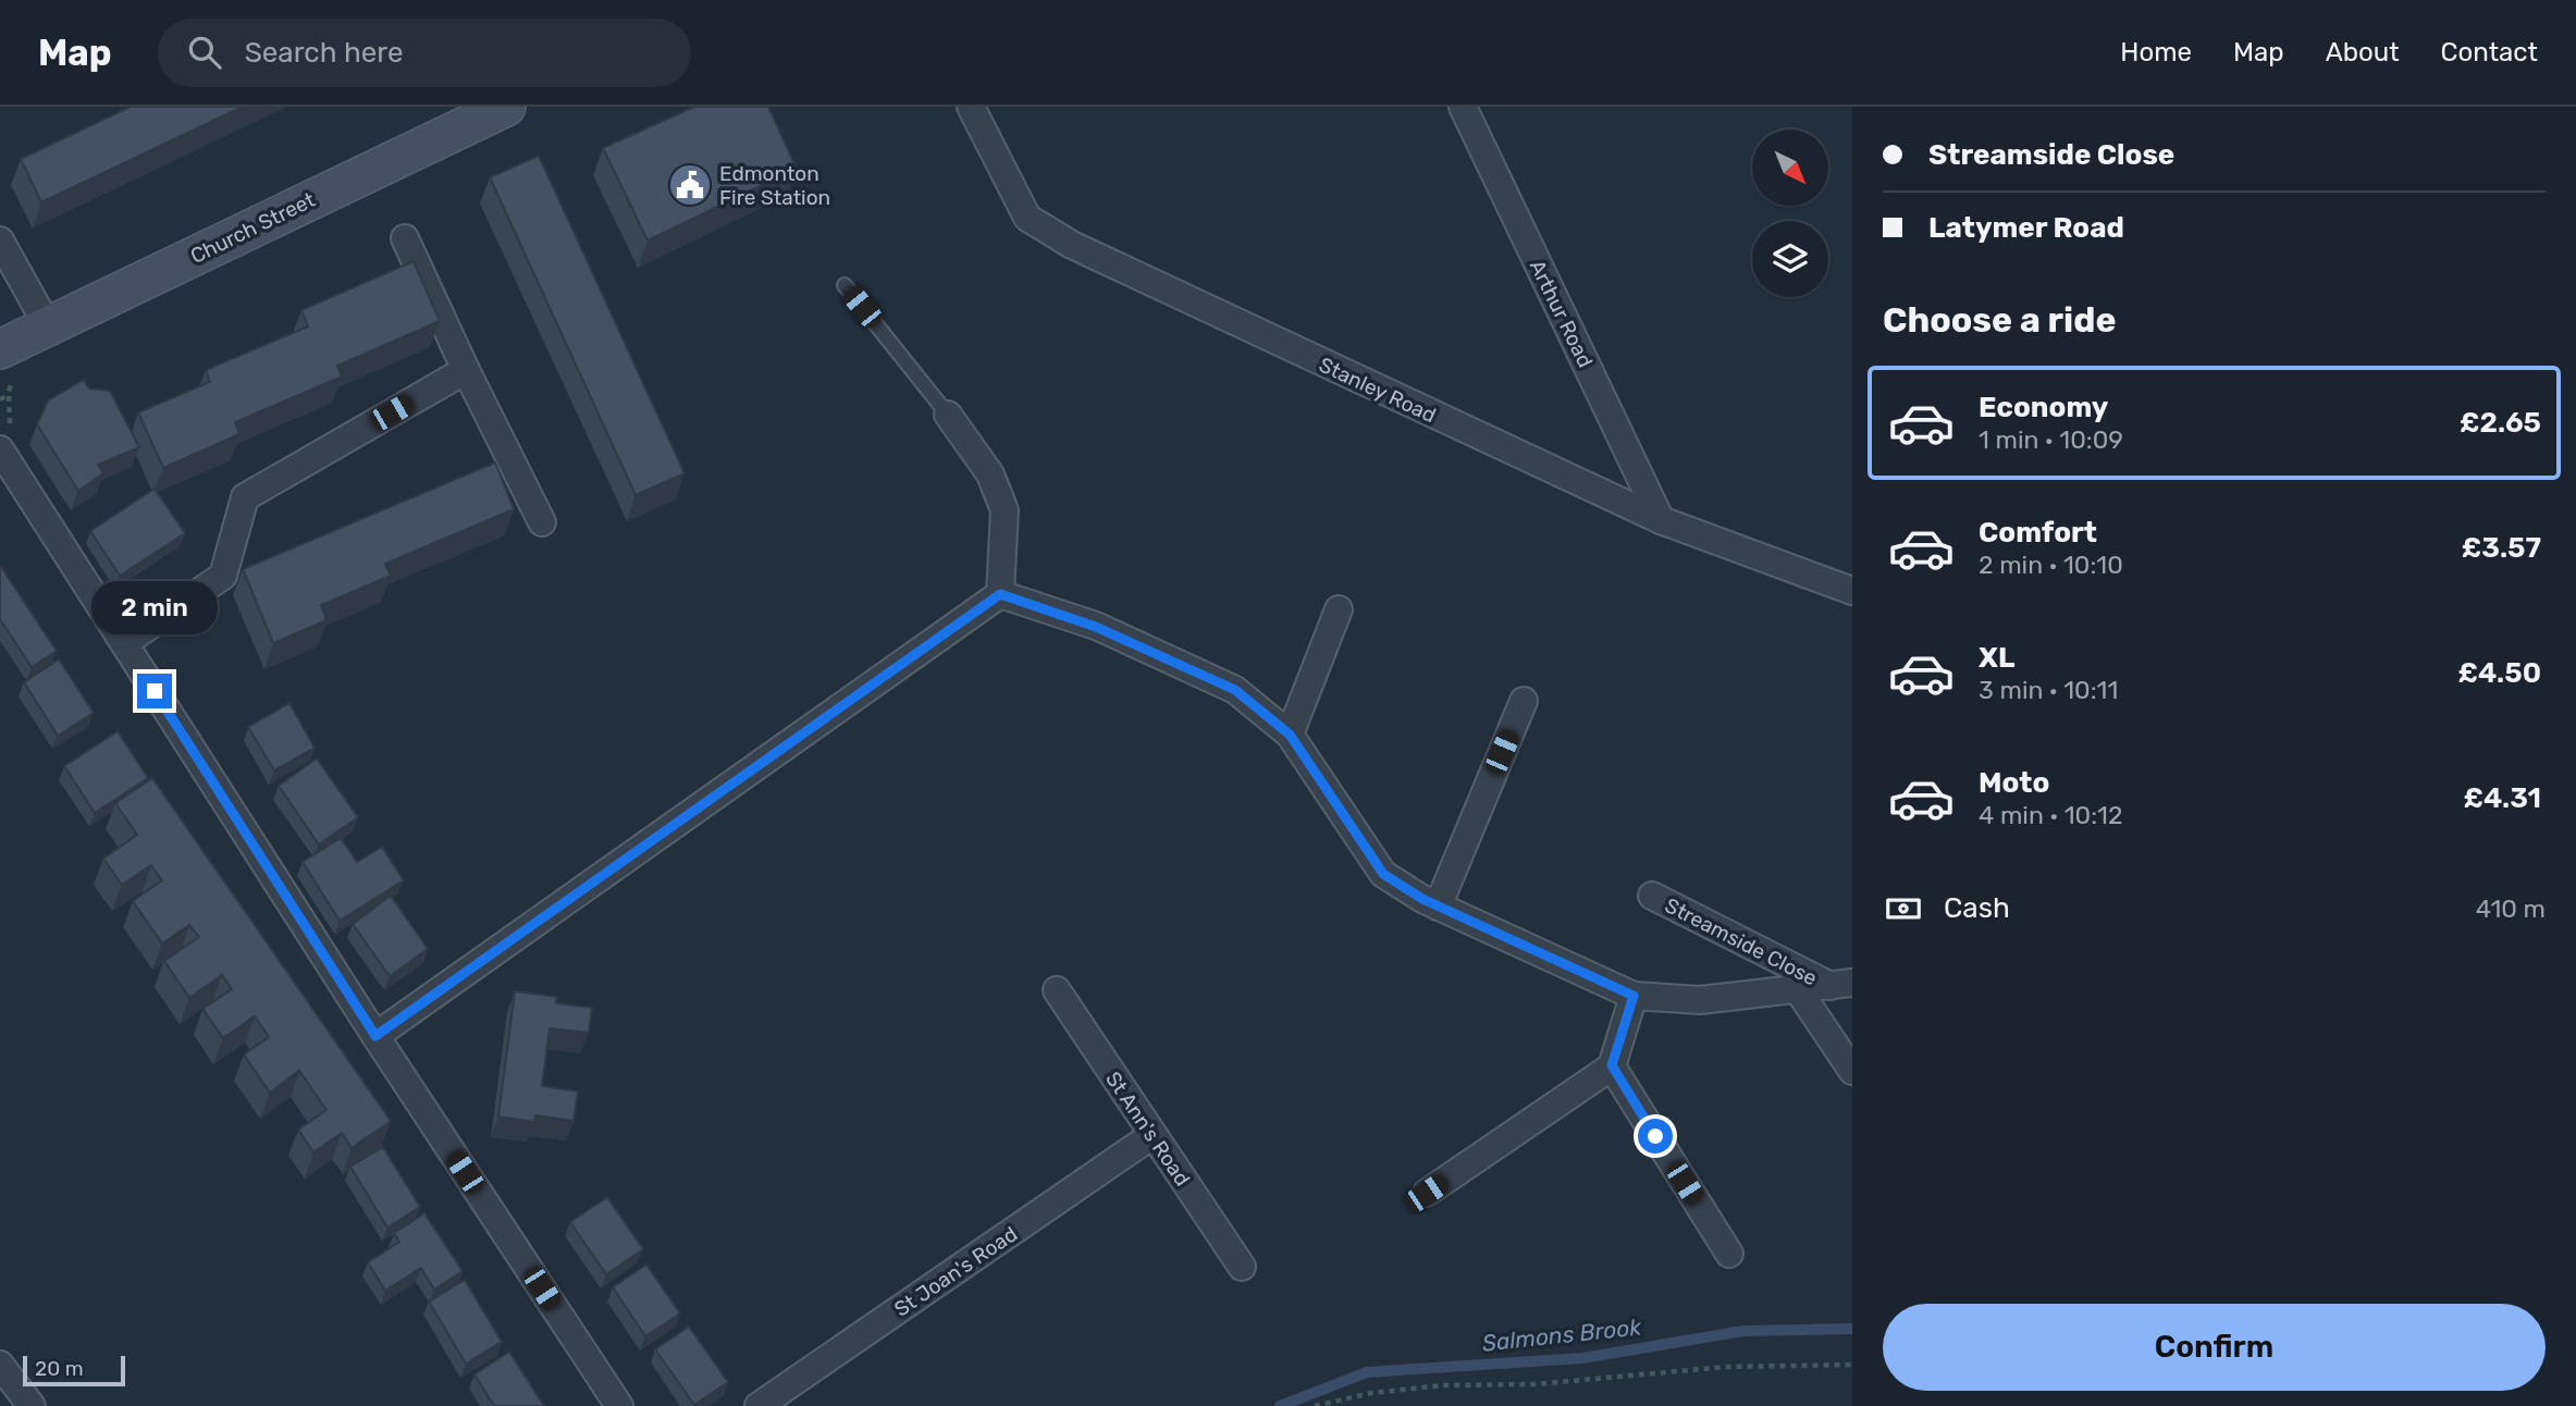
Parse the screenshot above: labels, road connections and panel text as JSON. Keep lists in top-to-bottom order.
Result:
{
  "streets": {
    "main road": ["Church Street"],
    "street": [
      "Arthur Road",
      "Stanley Road",
      "Streamside Close",
      "St Ann's Road",
      "St Joan's Road"
    ]
  },
  "crossings": [
    ["Arthur Road", "Stanley Road"],
    ["St Ann's Road", "St Joan's Road"]
  ],
  "water": ["Salmons Brook"],
  "places": {
    "public building": ["Edmonton Fire Station"]
  },
  "scale_bar": "20 m",
  "north": "bottom right",
  "page": {
    "header": "Map",
    "search": "Search here",
    "nav": [
      "Home",
      "Map",
      "About",
      "Contact"
    ],
    "banner": ["Streamside Close", "Latymer Road"],
    "heading": "Choose a ride",
    "list": [
      {
        "name": "Economy",
        "note": "1 min · 10:09",
        "value": "£2.65"
      },
      {
        "name": "Comfort",
        "note": "2 min · 10:10",
        "value": "£3.57"
      },
      {
        "name": "XL",
        "note": "3 min · 10:11",
        "value": "£4.50"
      },
      {
        "name": "Moto",
        "note": "4 min · 10:12",
        "value": "£4.31"
      }
    ],
    "bubble": "2 min",
    "pay": ["Cash", "410 m"],
    "buttons": "Confirm",
    "scale": "20 m"
  }
}
